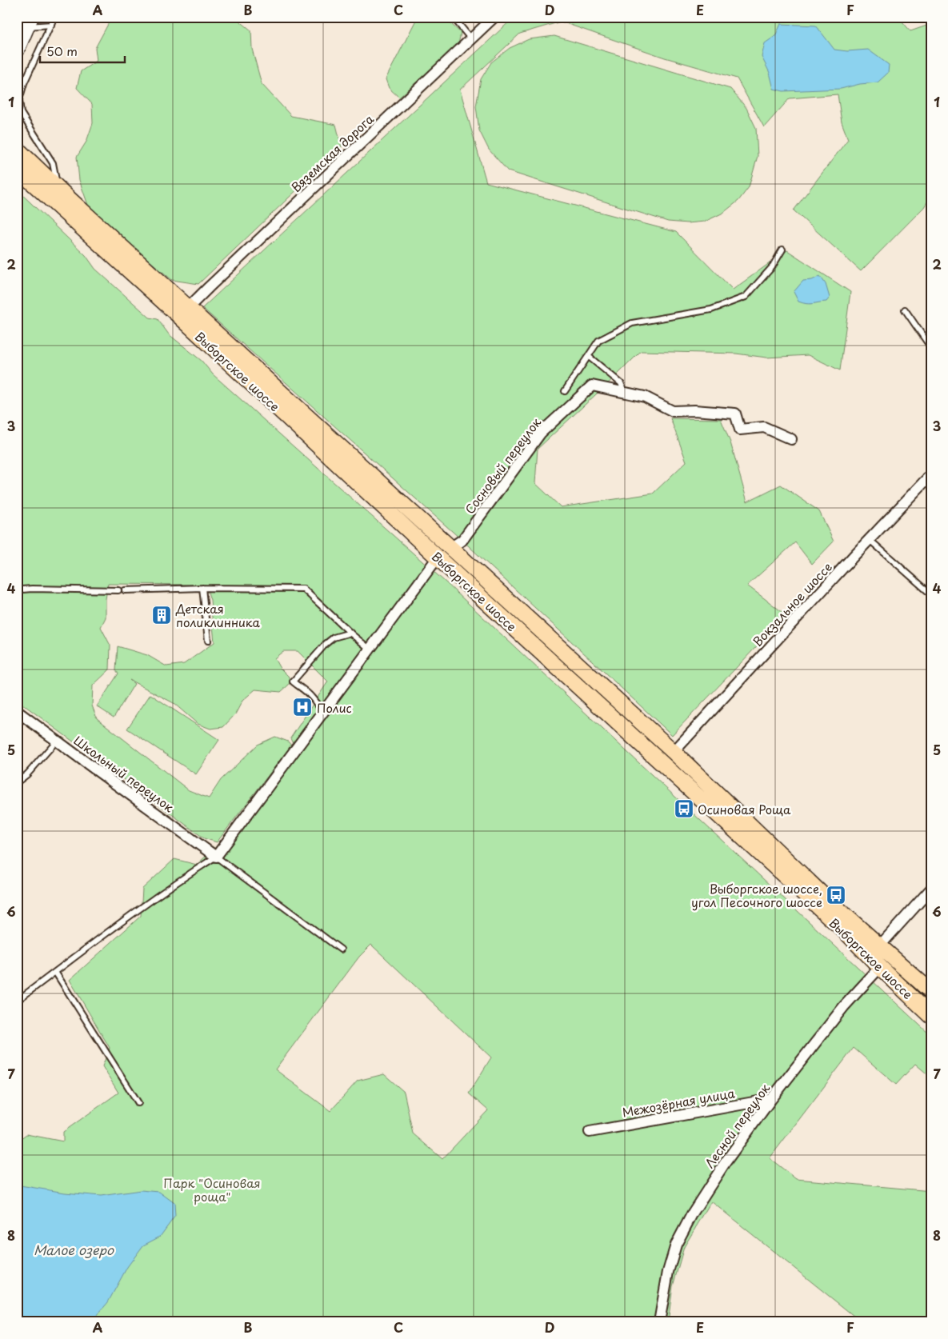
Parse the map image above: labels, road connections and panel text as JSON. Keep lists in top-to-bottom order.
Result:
{
  "streets": {
    "main road": ["Выборгское шоссе"],
    "street": [
      "Вяземская дорога",
      "Сосновый переулок",
      "Вокзальное шоссе",
      "Школьный переулок",
      "Межозёрная улица",
      "Лесной переулок"
    ]
  },
  "crossings": [
    ["Вяземская дорога", "Выборгское шоссе"],
    ["Выборгское шоссе", "Сосновый переулок"],
    ["Выборгское шоссе", "Вокзальное шоссе"],
    ["Выборгское шоссе", "Лесной переулок"],
    ["Межозёрная улица", "Лесной переулок"]
  ],
  "water": ["Малое озеро"],
  "parks": ["Парк \"Осиновая роща\""],
  "places": {
    "building": ["Детская поликлинника"],
    "hospital": ["Полис"],
    "bus stop": ["Осиновая Роща", "Выборгское шоссе, угол Песочного шоссе"]
  },
  "scale_bar": "50 m",
  "grid": {
    "columns": [
      "A",
      "B",
      "C",
      "D",
      "E",
      "F"
    ],
    "rows": [
      "1",
      "2",
      "3",
      "4",
      "5",
      "6",
      "7",
      "8"
    ]
  }
}
